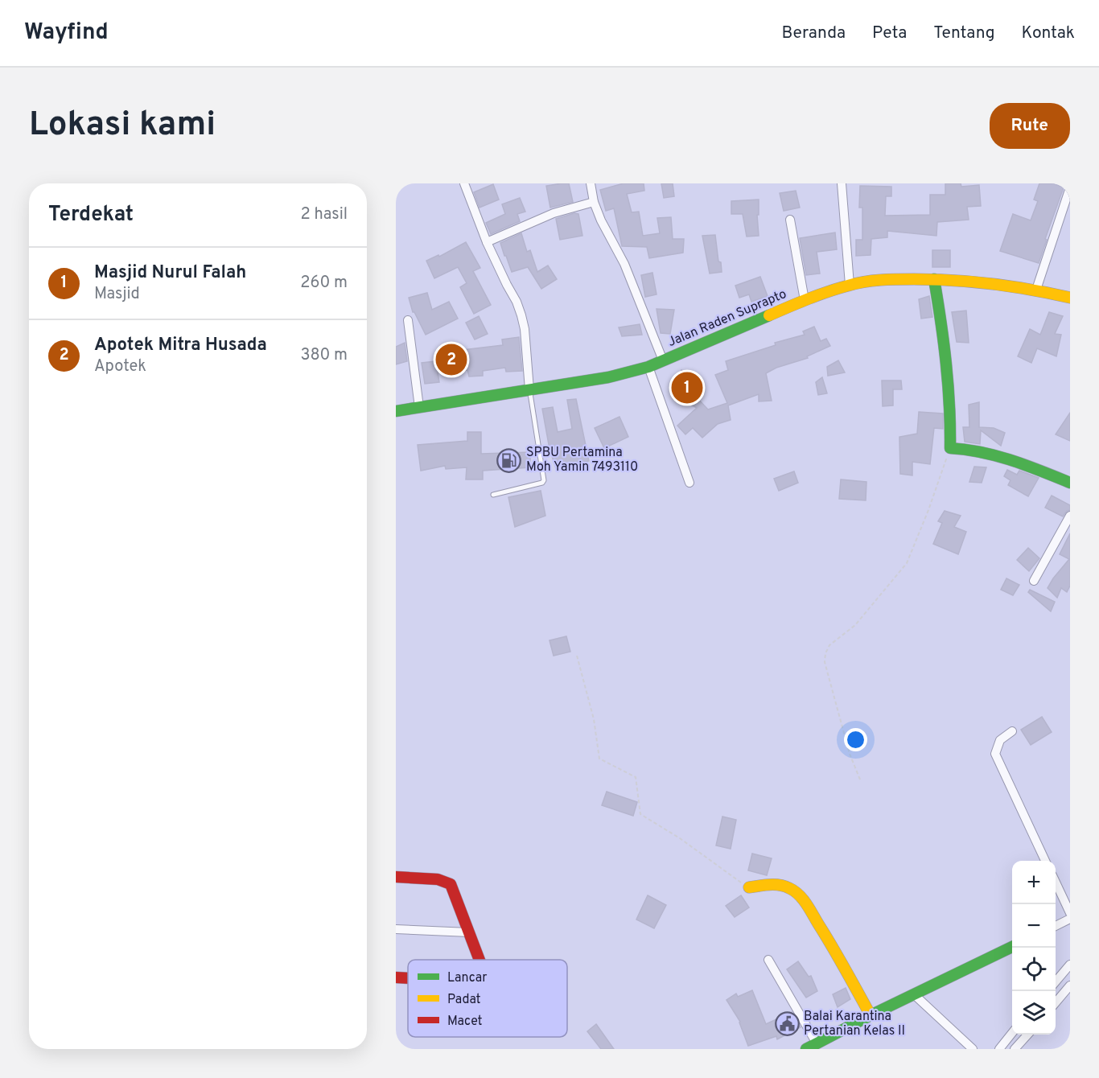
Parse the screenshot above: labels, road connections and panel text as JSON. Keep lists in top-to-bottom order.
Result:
{
  "streets": {
    "main road": ["Jalan Raden Suprapto"]
  },
  "places": {
    "fuel station": ["SPBU Pertamina Moh Yamin 7493110"],
    "public building": ["Balai Karantina Pertanian Kelas II"]
  },
  "legend": ["Lancar", "Padat", "Macet"],
  "page": {
    "header": "Wayfind",
    "nav": [
      "Beranda",
      "Peta",
      "Tentang",
      "Kontak"
    ],
    "buttons": "Rute",
    "title": "Lokasi kami",
    "heading": ["Terdekat", "2 hasil"],
    "list": [
      {
        "mark": "1",
        "name": "Masjid Nurul Falah",
        "note": "Masjid",
        "value": "260 m"
      },
      {
        "mark": "2",
        "name": "Apotek Mitra Husada",
        "note": "Apotek",
        "value": "380 m"
      }
    ],
    "pins": ["2", "1"],
    "map_buttons": ["+", "−"]
  }
}
